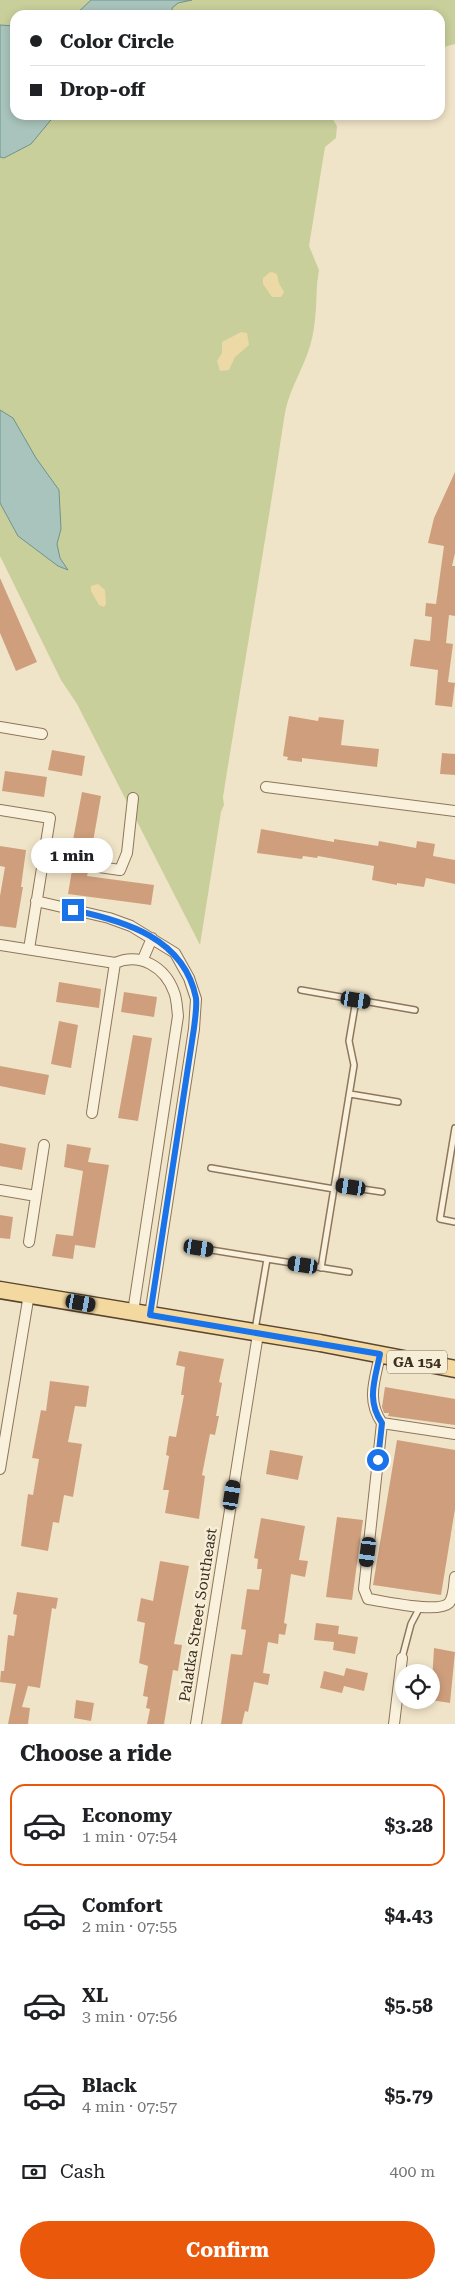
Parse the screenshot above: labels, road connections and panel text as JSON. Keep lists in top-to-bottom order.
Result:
{
  "streets": {
    "main road": ["GA 154"],
    "street": ["Palatka Street Southeast"]
  },
  "crossings": [
    ["GA 154", "Palatka Street Southeast"]
  ],
  "page": {
    "banner": ["Color Circle", "Drop-off"],
    "bubble": "1 min",
    "heading": "Choose a ride",
    "list": [
      {
        "name": "Economy",
        "note": "1 min · 07:54",
        "value": "$3.28"
      },
      {
        "name": "Comfort",
        "note": "2 min · 07:55",
        "value": "$4.43"
      },
      {
        "name": "XL",
        "note": "3 min · 07:56",
        "value": "$5.58"
      },
      {
        "name": "Black",
        "note": "4 min · 07:57",
        "value": "$5.79"
      }
    ],
    "pay": ["Cash", "400 m"],
    "buttons": "Confirm"
  }
}
